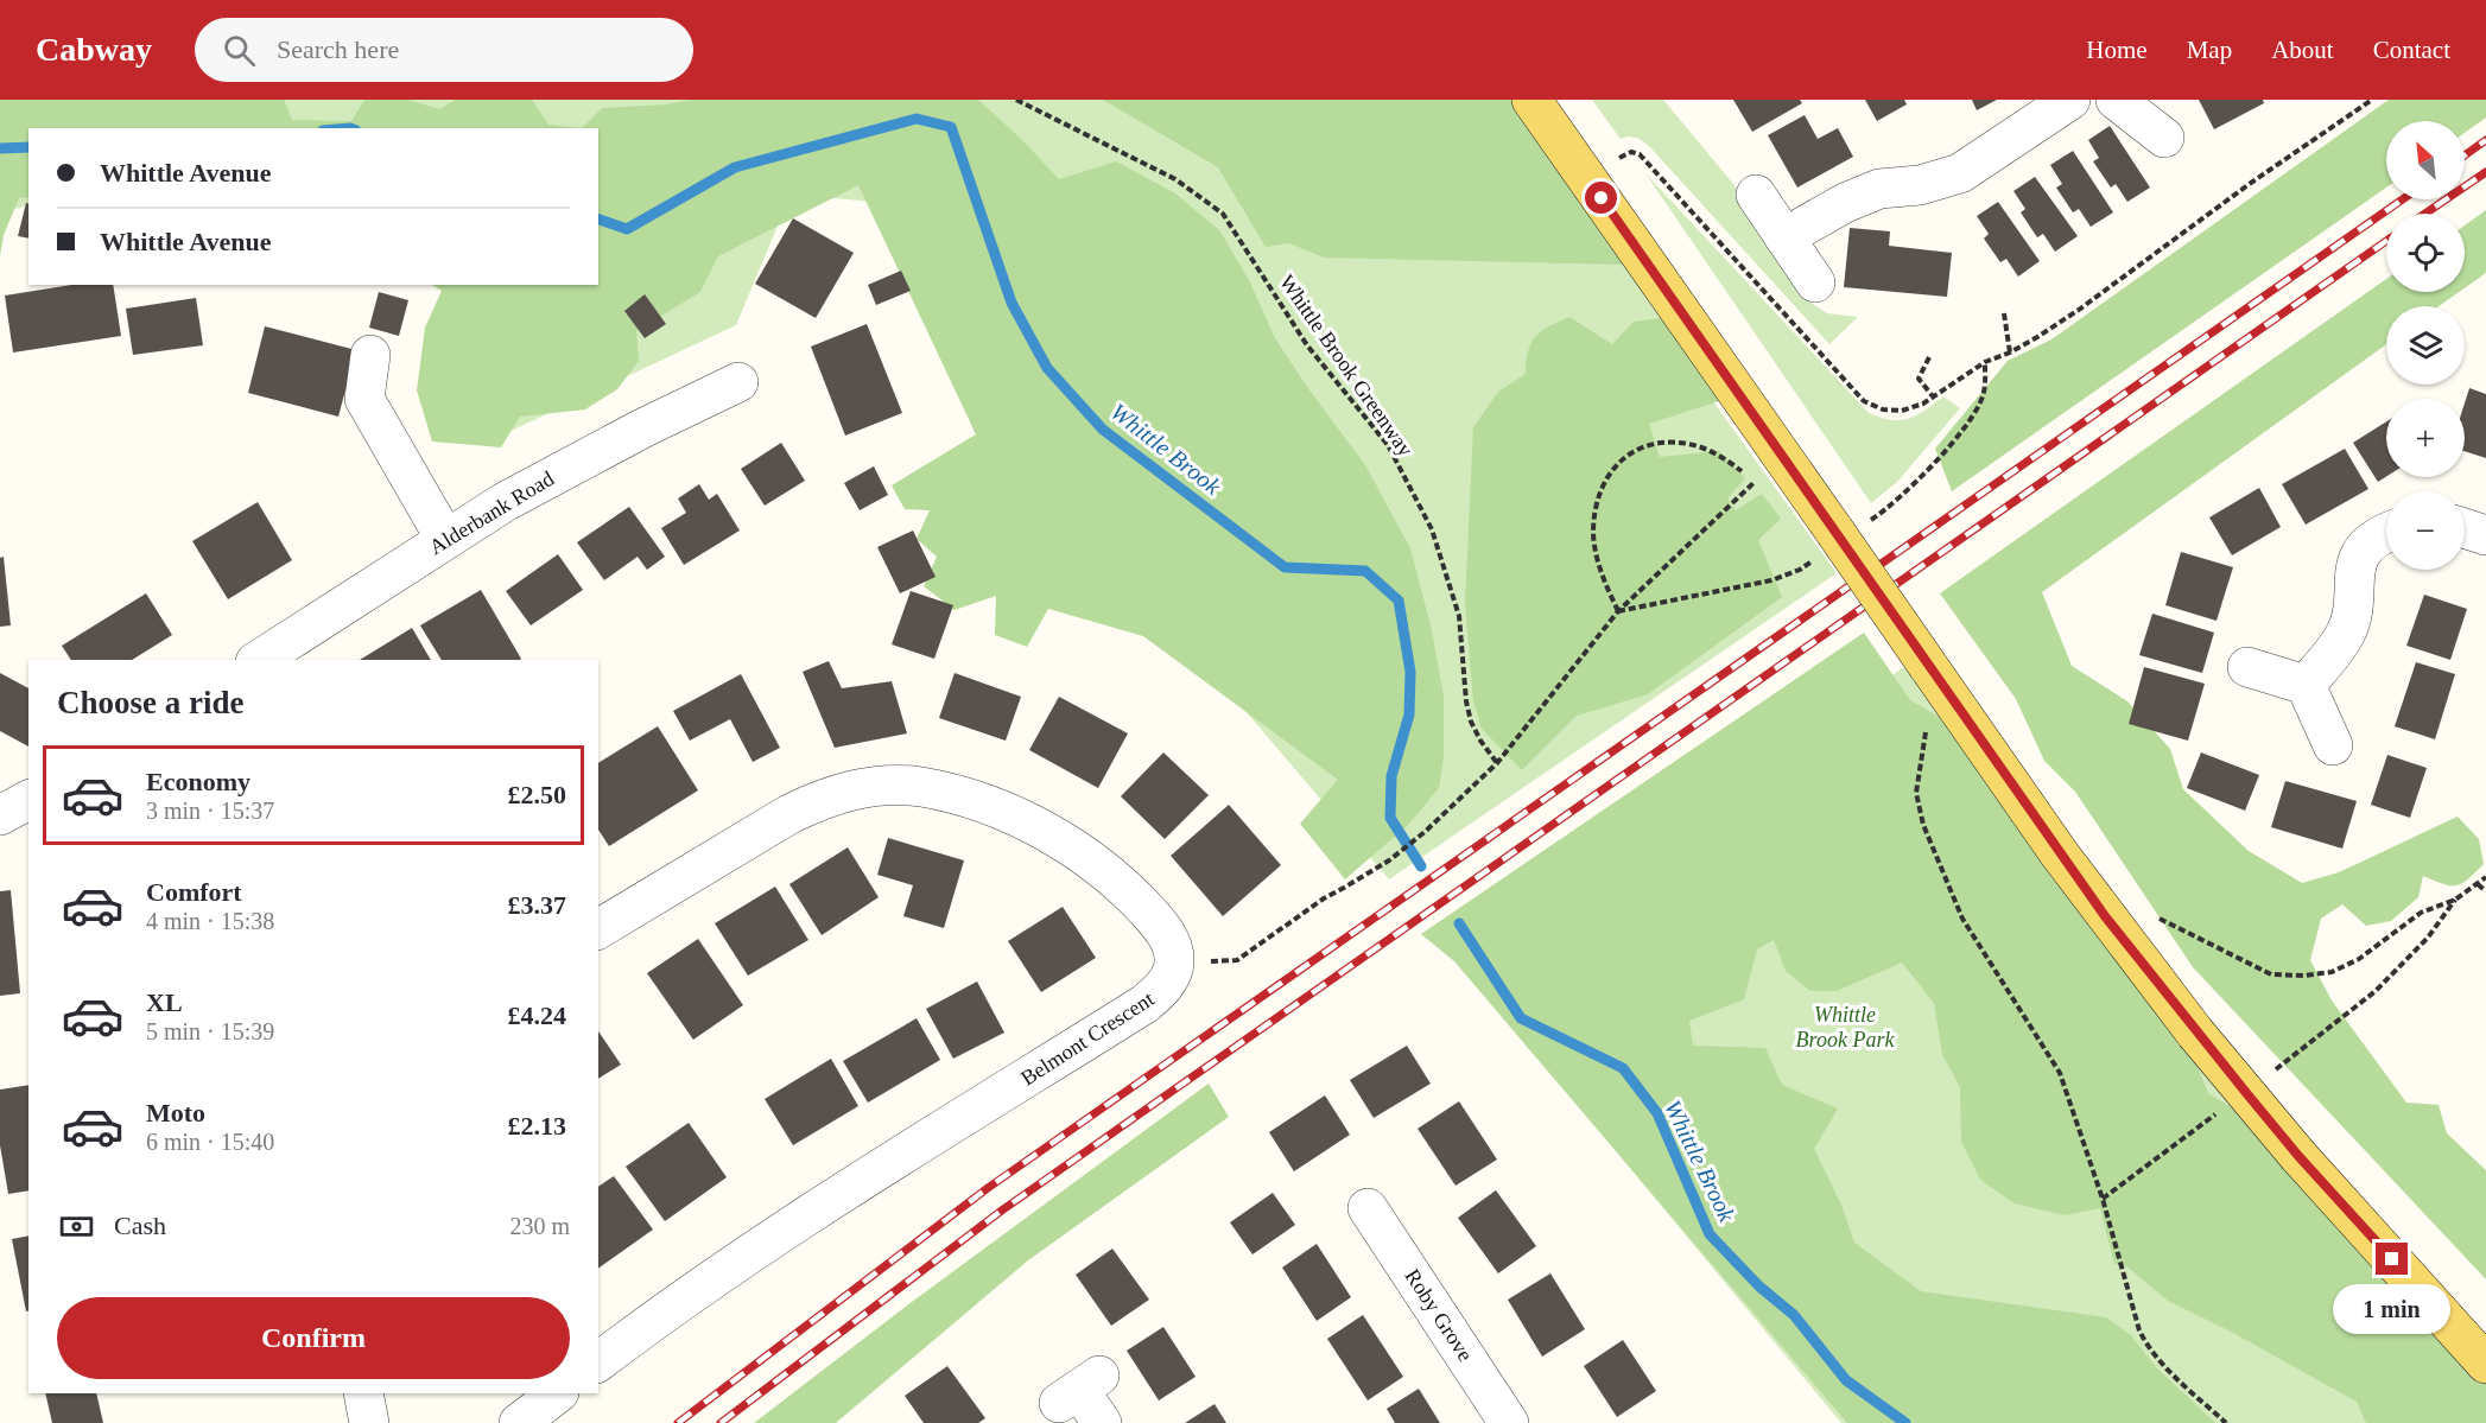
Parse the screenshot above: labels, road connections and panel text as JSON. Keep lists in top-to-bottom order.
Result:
{
  "streets": {
    "street": ["Alderbank Road", "Belmont Crescent", "Roby Grove"],
    "path": ["Whittle Brook Greenway"]
  },
  "water": ["Whittle Brook"],
  "parks": ["Whittle Brook Park"],
  "north": "top left",
  "page": {
    "header": "Cabway",
    "search": "Search here",
    "nav": [
      "Home",
      "Map",
      "About",
      "Contact"
    ],
    "map_buttons": ["+", "−"],
    "banner": ["Whittle Avenue", "Whittle Avenue"],
    "heading": "Choose a ride",
    "list": [
      {
        "name": "Economy",
        "note": "3 min · 15:37",
        "value": "£2.50"
      },
      {
        "name": "Comfort",
        "note": "4 min · 15:38",
        "value": "£3.37"
      },
      {
        "name": "XL",
        "note": "5 min · 15:39",
        "value": "£4.24"
      },
      {
        "name": "Moto",
        "note": "6 min · 15:40",
        "value": "£2.13"
      }
    ],
    "pay": ["Cash", "230 m"],
    "buttons": "Confirm",
    "bubble": "1 min"
  }
}
